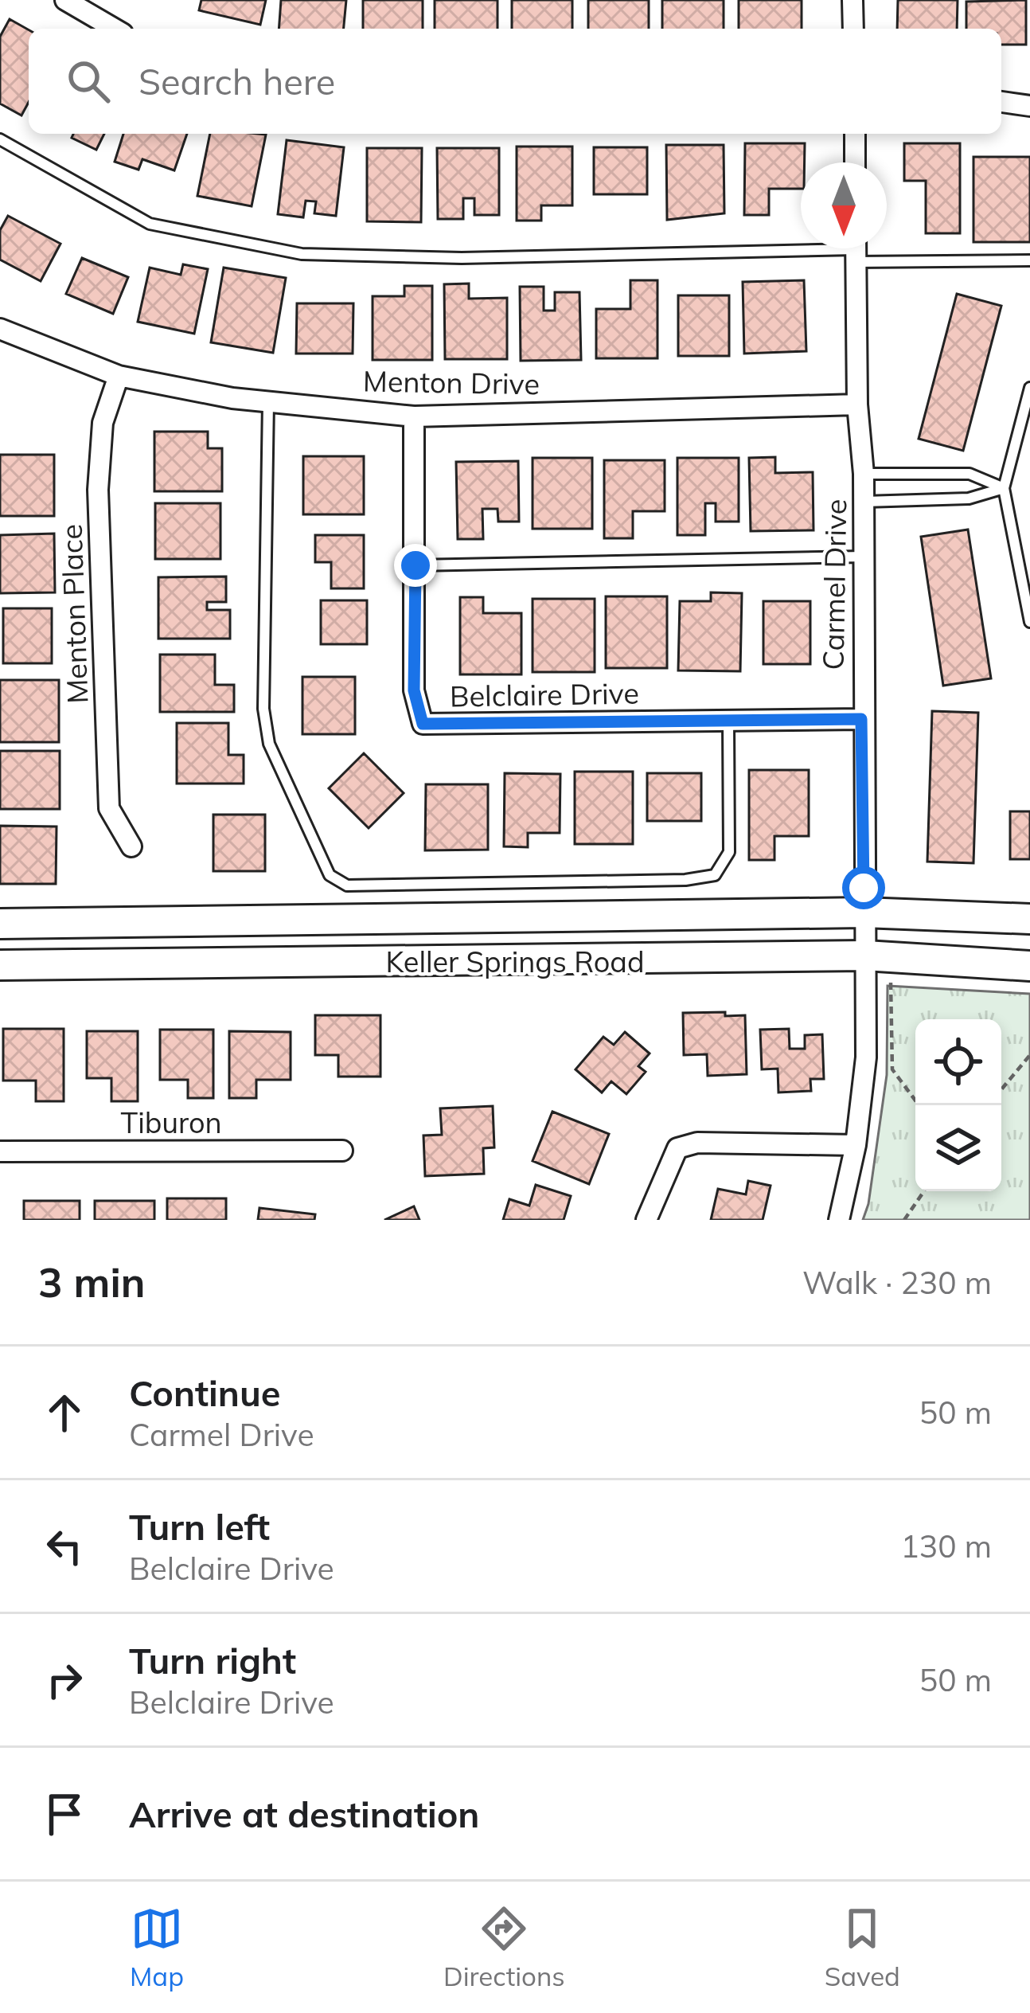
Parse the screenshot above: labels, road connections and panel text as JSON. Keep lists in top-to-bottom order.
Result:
{
  "streets": {
    "main road": ["Keller Springs Road"],
    "street": [
      "Menton Drive",
      "Carmel Drive",
      "Menton Place",
      "Belclaire Drive",
      "Tiburon"
    ]
  },
  "crossings": [
    ["Menton Drive", "Carmel Drive"],
    ["Menton Drive", "Menton Place"],
    ["Menton Drive", "Belclaire Drive"],
    ["Carmel Drive", "Belclaire Drive"],
    ["Carmel Drive", "Keller Springs Road"]
  ],
  "north": "bottom",
  "page": {
    "search": "Search here",
    "heading": ["3 min", "Walk · 230 m"],
    "list": [
      ["Continue", "Carmel Drive", "50 m"],
      ["Turn left", "Belclaire Drive", "130 m"],
      ["Turn right", "Belclaire Drive", "50 m"],
      "Arrive at destination"
    ],
    "nav": ["Map", "Directions", "Saved"]
  }
}
